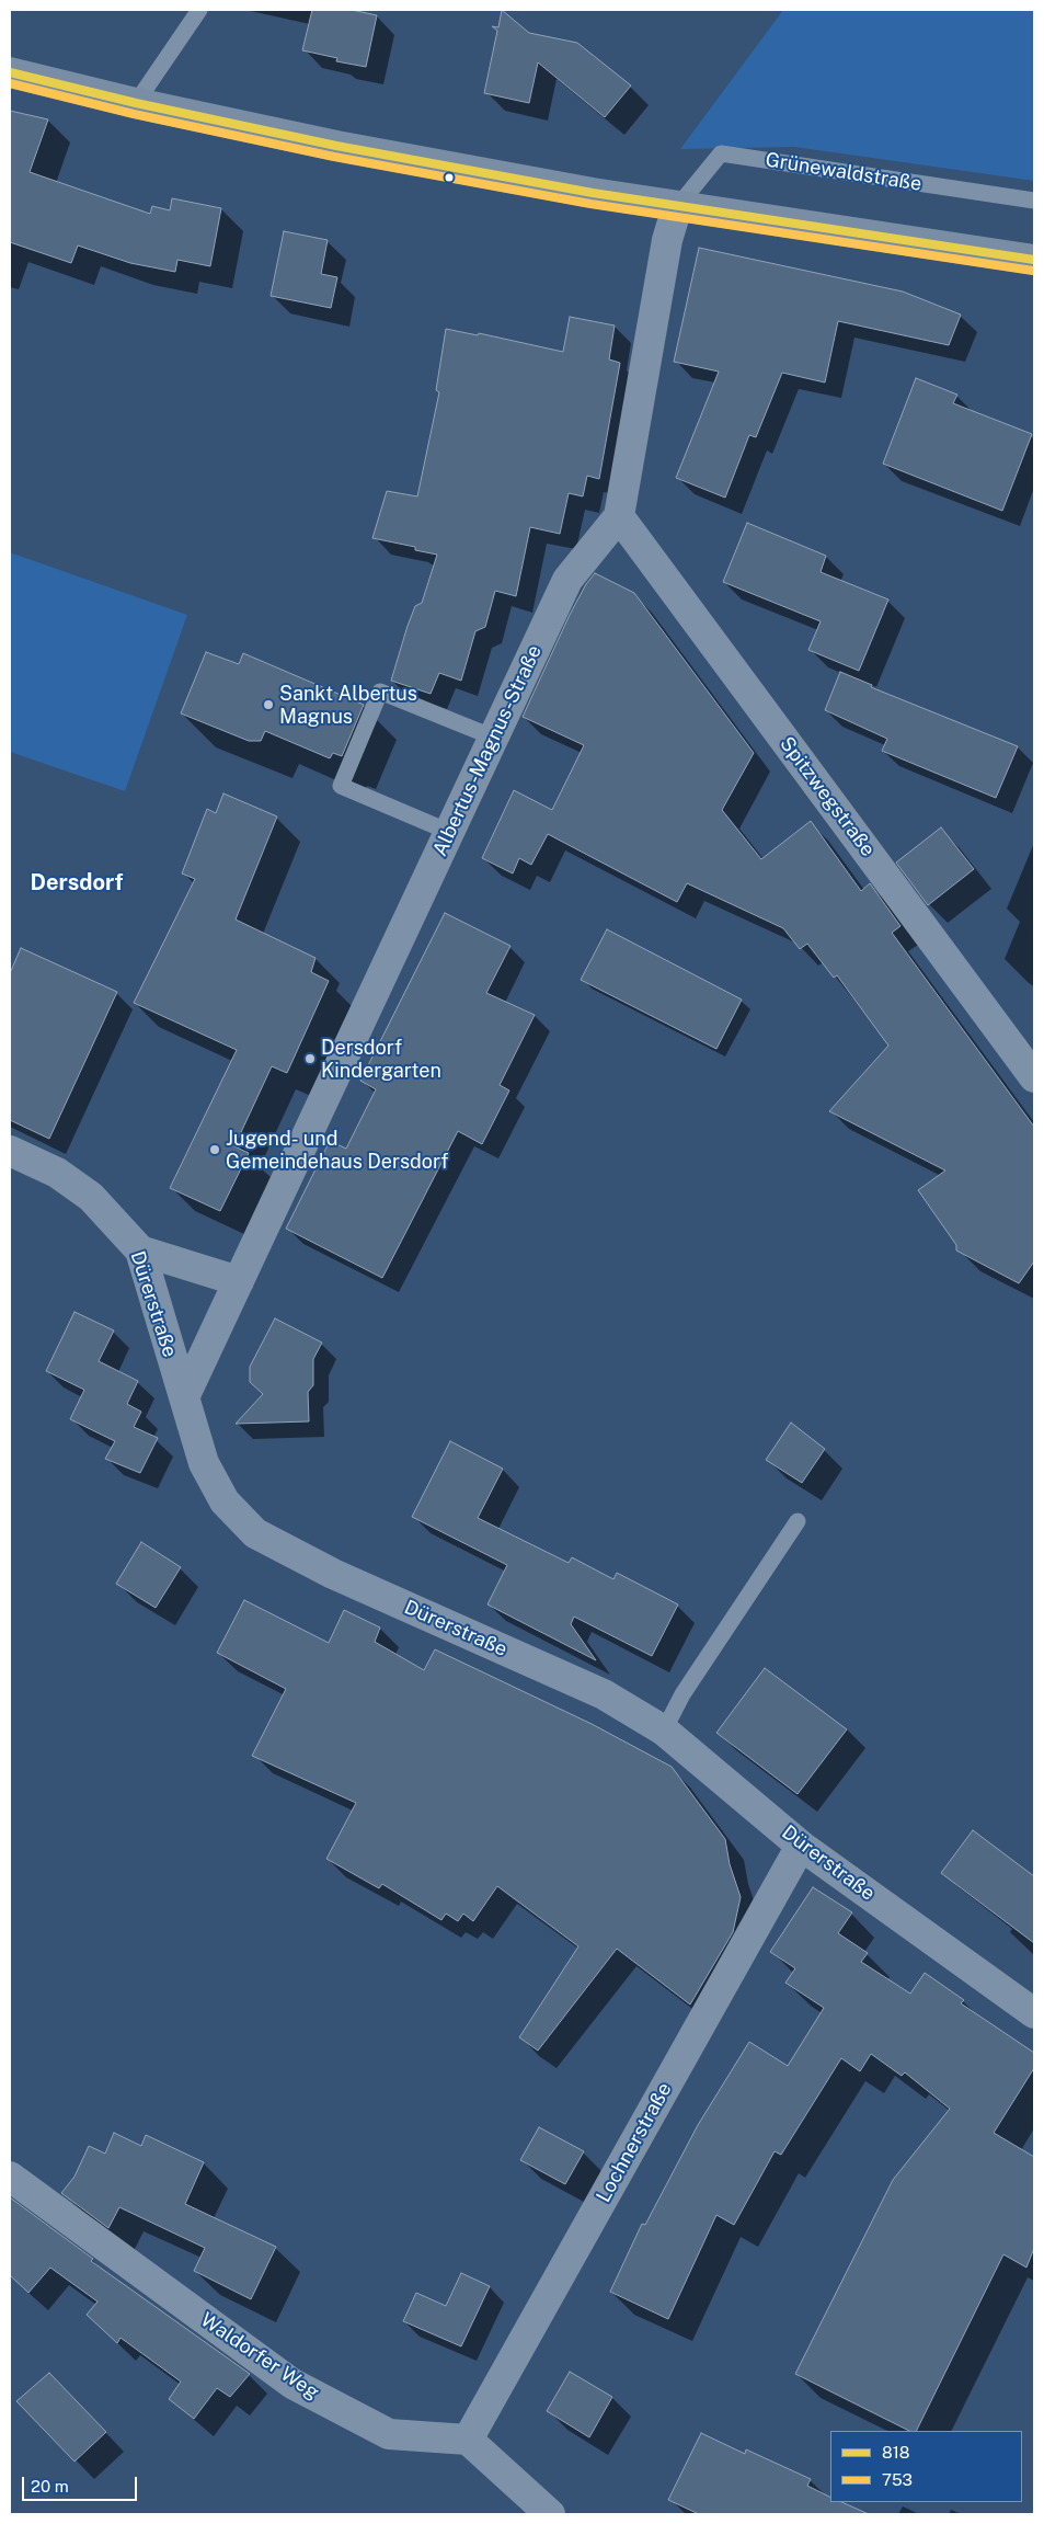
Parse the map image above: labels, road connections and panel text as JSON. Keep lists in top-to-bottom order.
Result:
{
  "streets": {
    "street": [
      "Albertus-Magnus-Straße",
      "Spitzwegstraße",
      "Dürerstraße",
      "Lochnerstraße",
      "Waldorfer Weg"
    ],
    "lane": ["Grünewaldstraße"]
  },
  "crossings": [
    ["Grünewaldstraße", "Albertus-Magnus-Straße"],
    ["Albertus-Magnus-Straße", "Spitzwegstraße"],
    ["Albertus-Magnus-Straße", "Dürerstraße"],
    ["Dürerstraße", "Lochnerstraße"],
    ["Lochnerstraße", "Waldorfer Weg"]
  ],
  "districts": ["Dersdorf"],
  "places": ["Sankt Albertus Magnus", "Dersdorf Kindergarten", "Jugend- und Gemeindehaus Dersdorf"],
  "lines": ["transit line 818", "transit line 753"],
  "legend": ["818", "753"],
  "scale_bar": "20 m"
}
